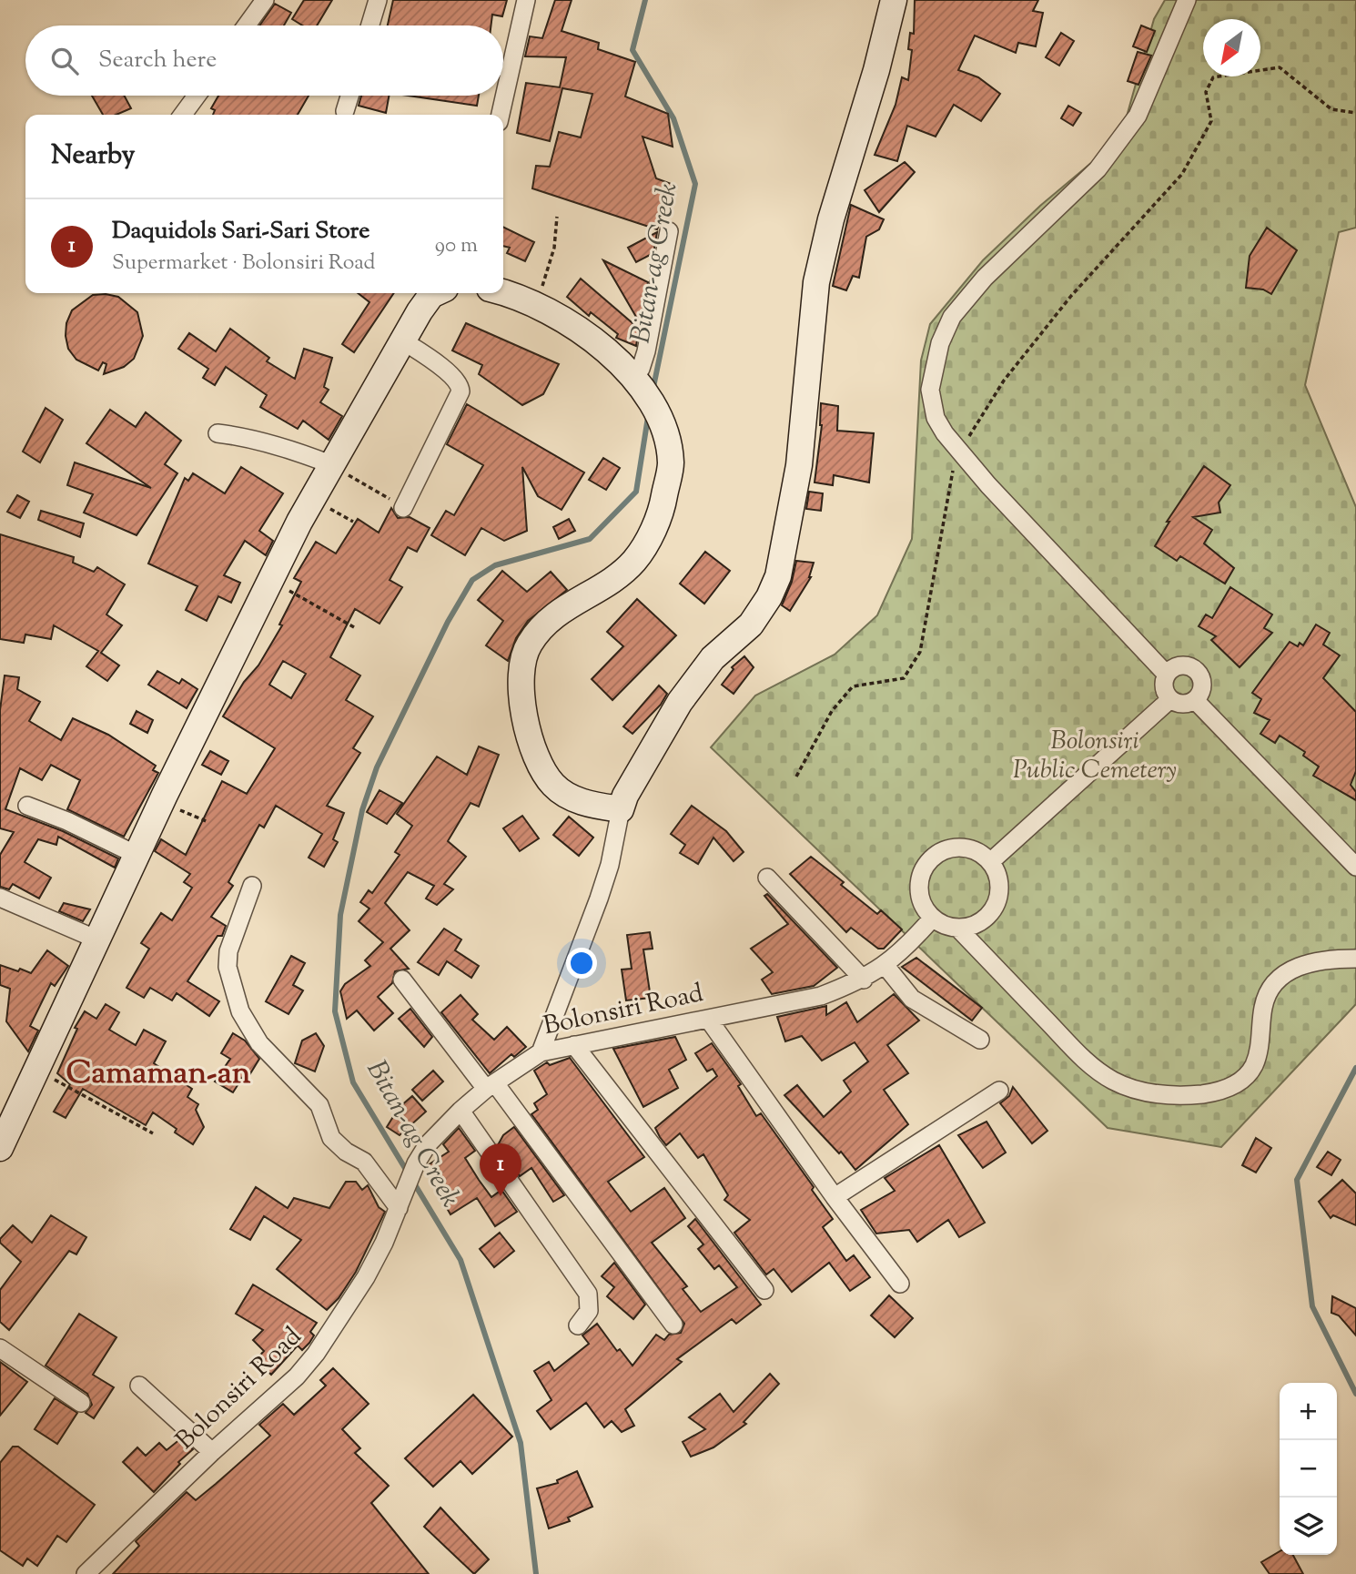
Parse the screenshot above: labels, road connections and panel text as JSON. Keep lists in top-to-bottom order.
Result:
{
  "streets": {
    "street": ["Bolonsiri Road"]
  },
  "districts": ["Camaman-an"],
  "water": ["Bitan-ag Creek"],
  "parks": ["Bolonsiri Public Cemetery"],
  "north": "bottom left",
  "page": {
    "search": "Search here",
    "heading": "Nearby",
    "list": [
      {
        "mark": "1",
        "name": "Daquidols Sari-Sari Store",
        "note": "Supermarket · Bolonsiri Road",
        "value": "90 m"
      }
    ],
    "pins": "1",
    "map_buttons": ["+", "−"]
  }
}
